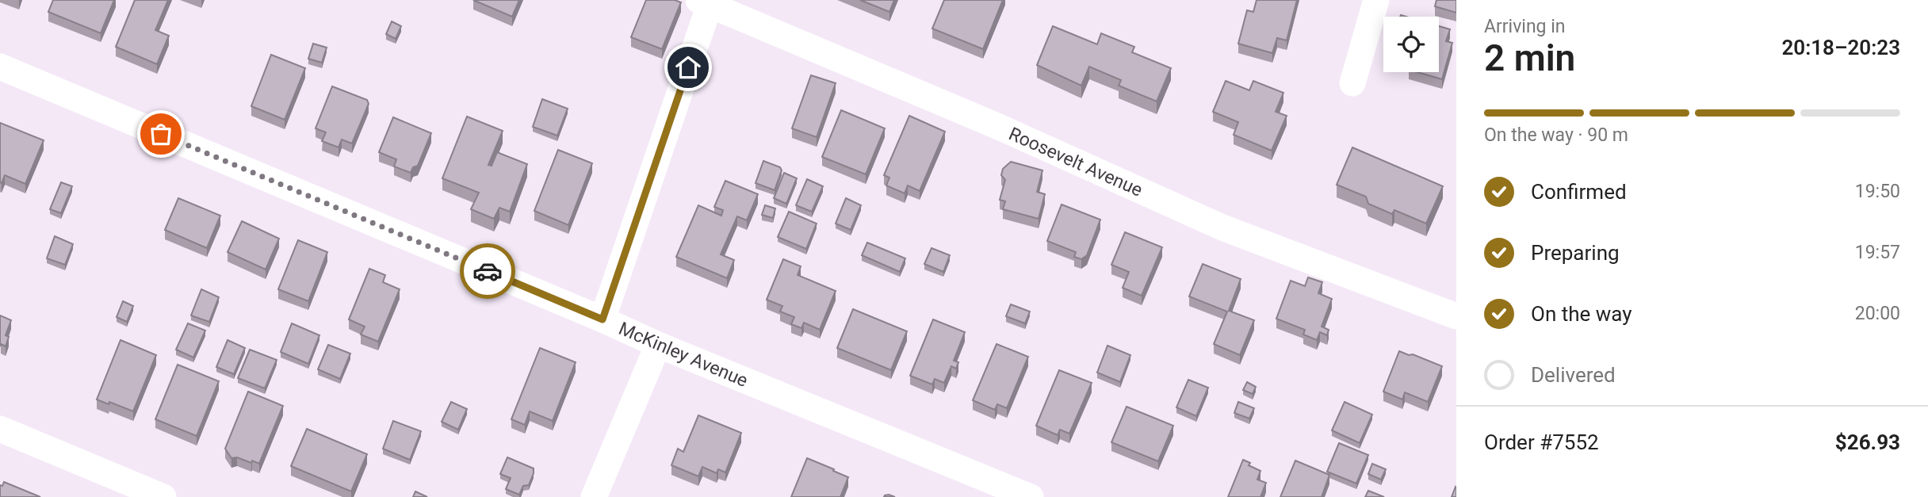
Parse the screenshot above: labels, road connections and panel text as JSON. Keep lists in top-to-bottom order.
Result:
{
  "streets": {
    "street": ["Roosevelt Avenue", "McKinley Avenue"]
  },
  "page": {
    "heading": ["2 min", "Arriving in", "20:18–20:23"],
    "panel": ["Order #7552", "$26.93"],
    "bar": "On the way · 90 m",
    "list": [
      ["Confirmed", "19:50"],
      ["Preparing", "19:57"],
      ["On the way", "20:00"],
      "Delivered"
    ]
  }
}
